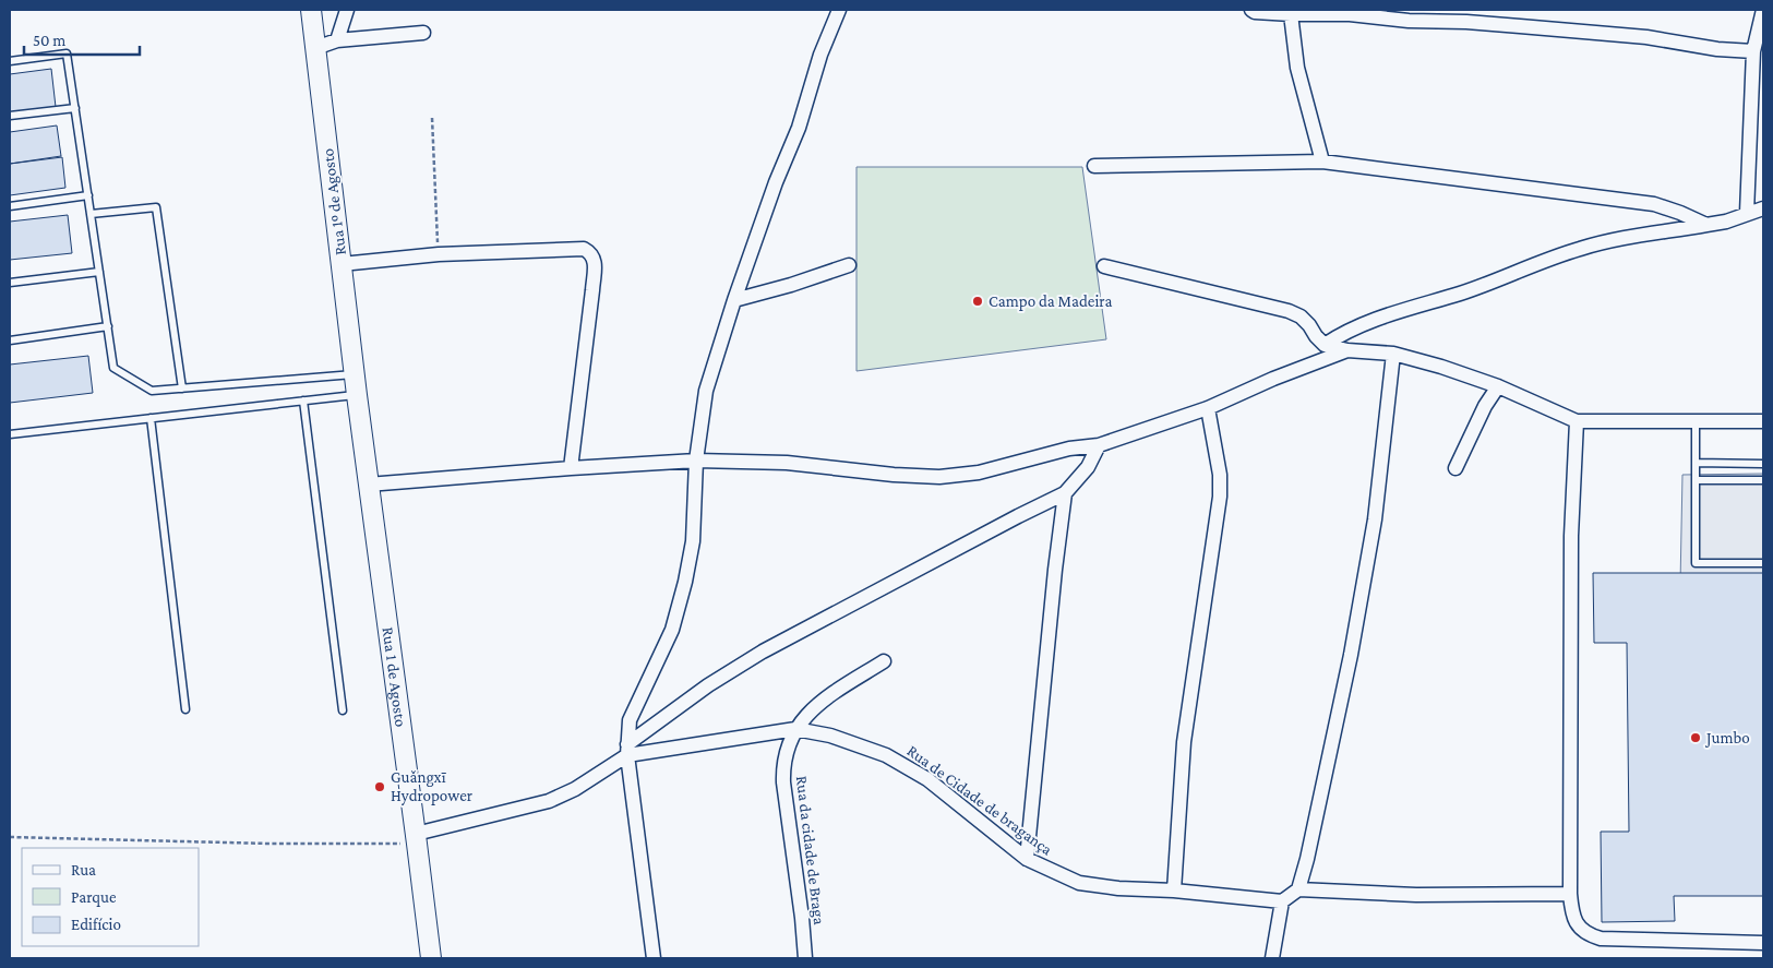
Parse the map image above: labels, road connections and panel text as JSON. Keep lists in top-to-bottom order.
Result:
{
  "streets": {
    "main road": ["Rua 1º de Agosto", "Rua 1 de Agosto"],
    "street": ["Rua de Cidade de bragança", "Rua da cidade de Braga"]
  },
  "crossings": [
    ["Rua 1º de Agosto", "Rua 1 de Agosto"],
    ["Rua 1 de Agosto", "Rua de Cidade de bragança"],
    ["Rua de Cidade de bragança", "Rua da cidade de Braga"]
  ],
  "places": ["Campo da Madeira", "Jumbo", "Guǎngxī Hydropower"],
  "legend": ["Rua", "Parque", "Edifício"],
  "scale_bar": "50 m"
}
